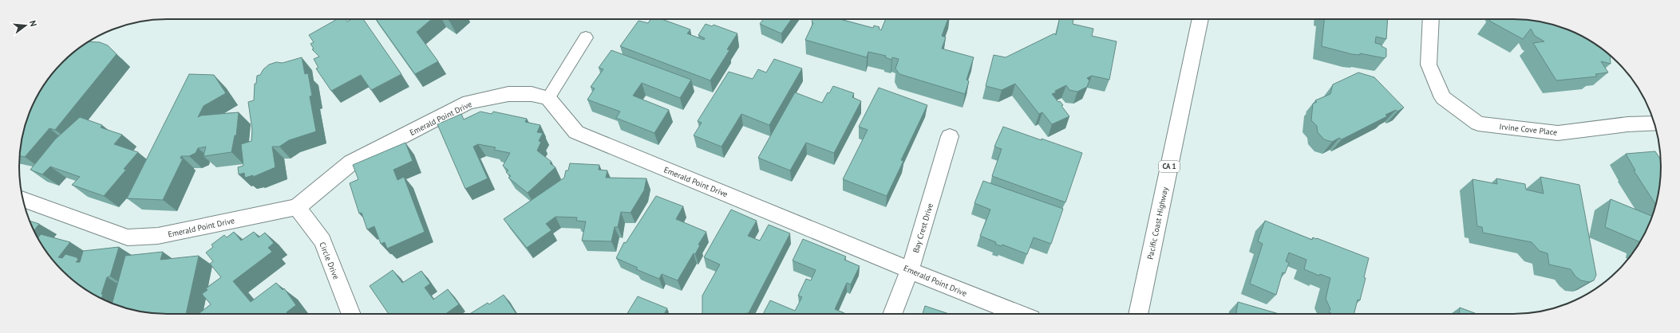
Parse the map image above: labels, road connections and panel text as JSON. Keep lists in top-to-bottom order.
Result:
{
  "streets": {
    "main road": [
      "Emerald Point Drive",
      "Irvine Cove Place",
      "CA 1",
      "Pacific Coast Highway",
      "Bay Crest Drive",
      "Circle Drive"
    ]
  },
  "crossings": [
    ["Emerald Point Drive", "Bay Crest Drive"],
    ["Emerald Point Drive", "Circle Drive"]
  ],
  "north": "right"
}
